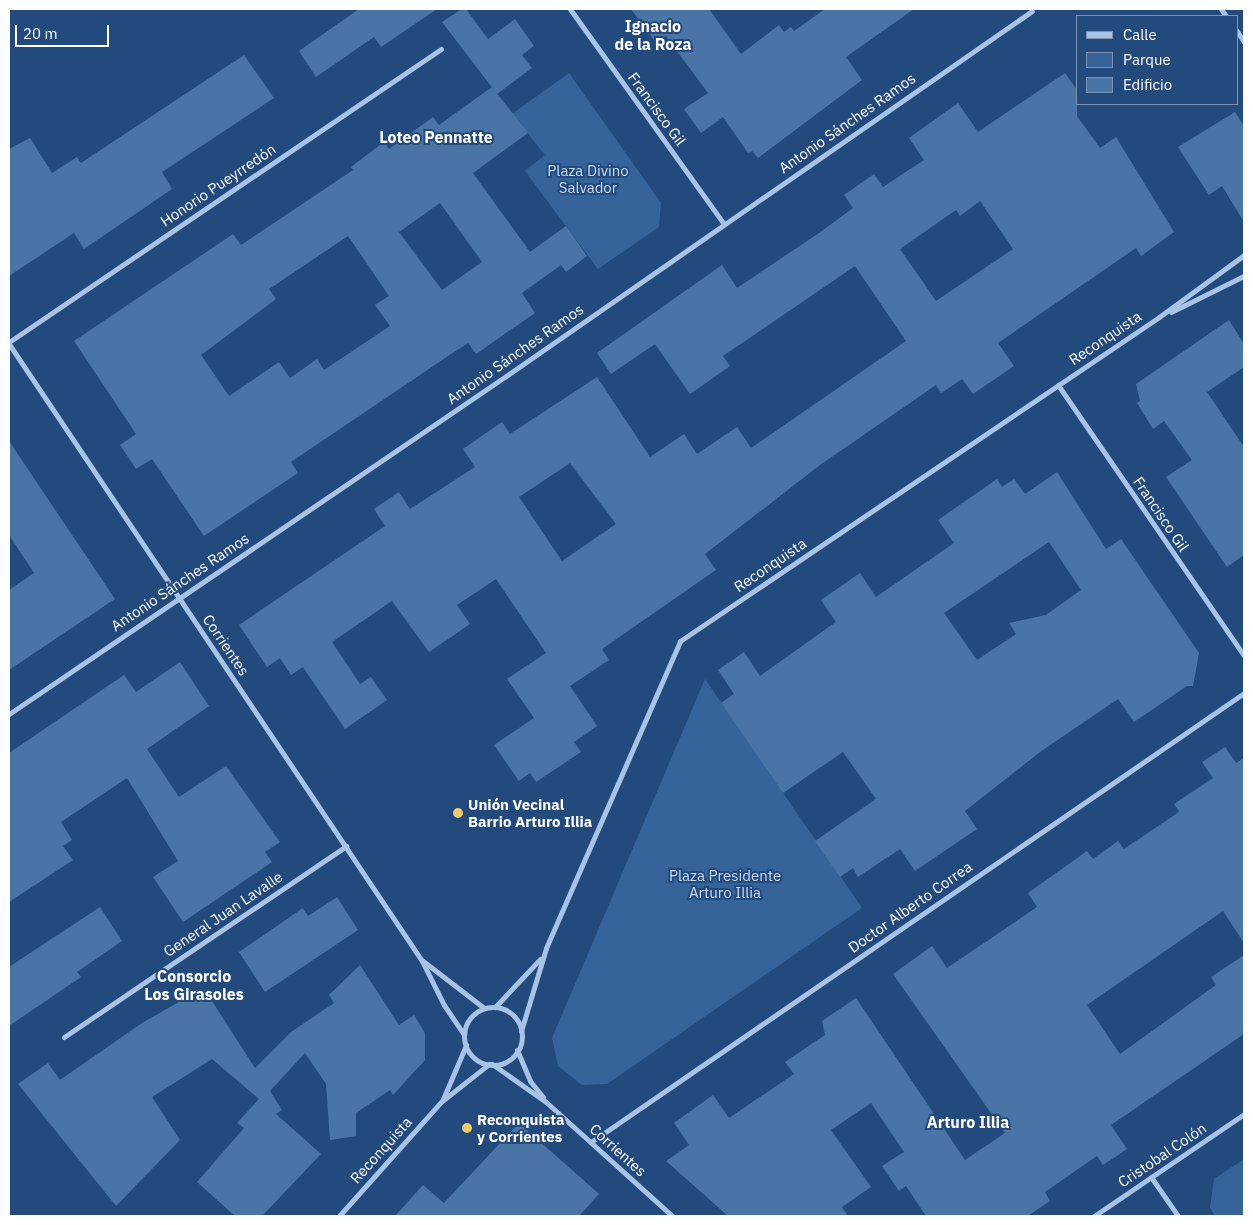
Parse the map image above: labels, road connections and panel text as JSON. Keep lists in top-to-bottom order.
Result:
{
  "streets": {
    "street": [
      "Francisco Gil",
      "Antonio Sánches Ramos",
      "Honorio Pueyrredón",
      "Reconquista",
      "Corrientes",
      "Doctor Alberto Correa",
      "General Juan Lavalle",
      "Cristobal Colón"
    ]
  },
  "crossings": [
    ["Francisco Gil", "Antonio Sánches Ramos"],
    ["Francisco Gil", "Reconquista"],
    ["Antonio Sánches Ramos", "Corrientes"],
    ["Honorio Pueyrredón", "Corrientes"],
    ["Reconquista", "Corrientes"],
    ["Corrientes", "Doctor Alberto Correa"],
    ["Corrientes", "General Juan Lavalle"]
  ],
  "districts": [
    "Ignacio de la Roza",
    "Loteo Pennatte",
    "Consorcio Los Girasoles",
    "Arturo Illia"
  ],
  "parks": ["Plaza Divino Salvador", "Plaza Presidente Arturo Illia"],
  "places": ["Unión Vecinal Barrio Arturo Illia", "Reconquista y Corrientes"],
  "legend": ["Calle", "Parque", "Edificio"],
  "scale_bar": "20 m"
}
